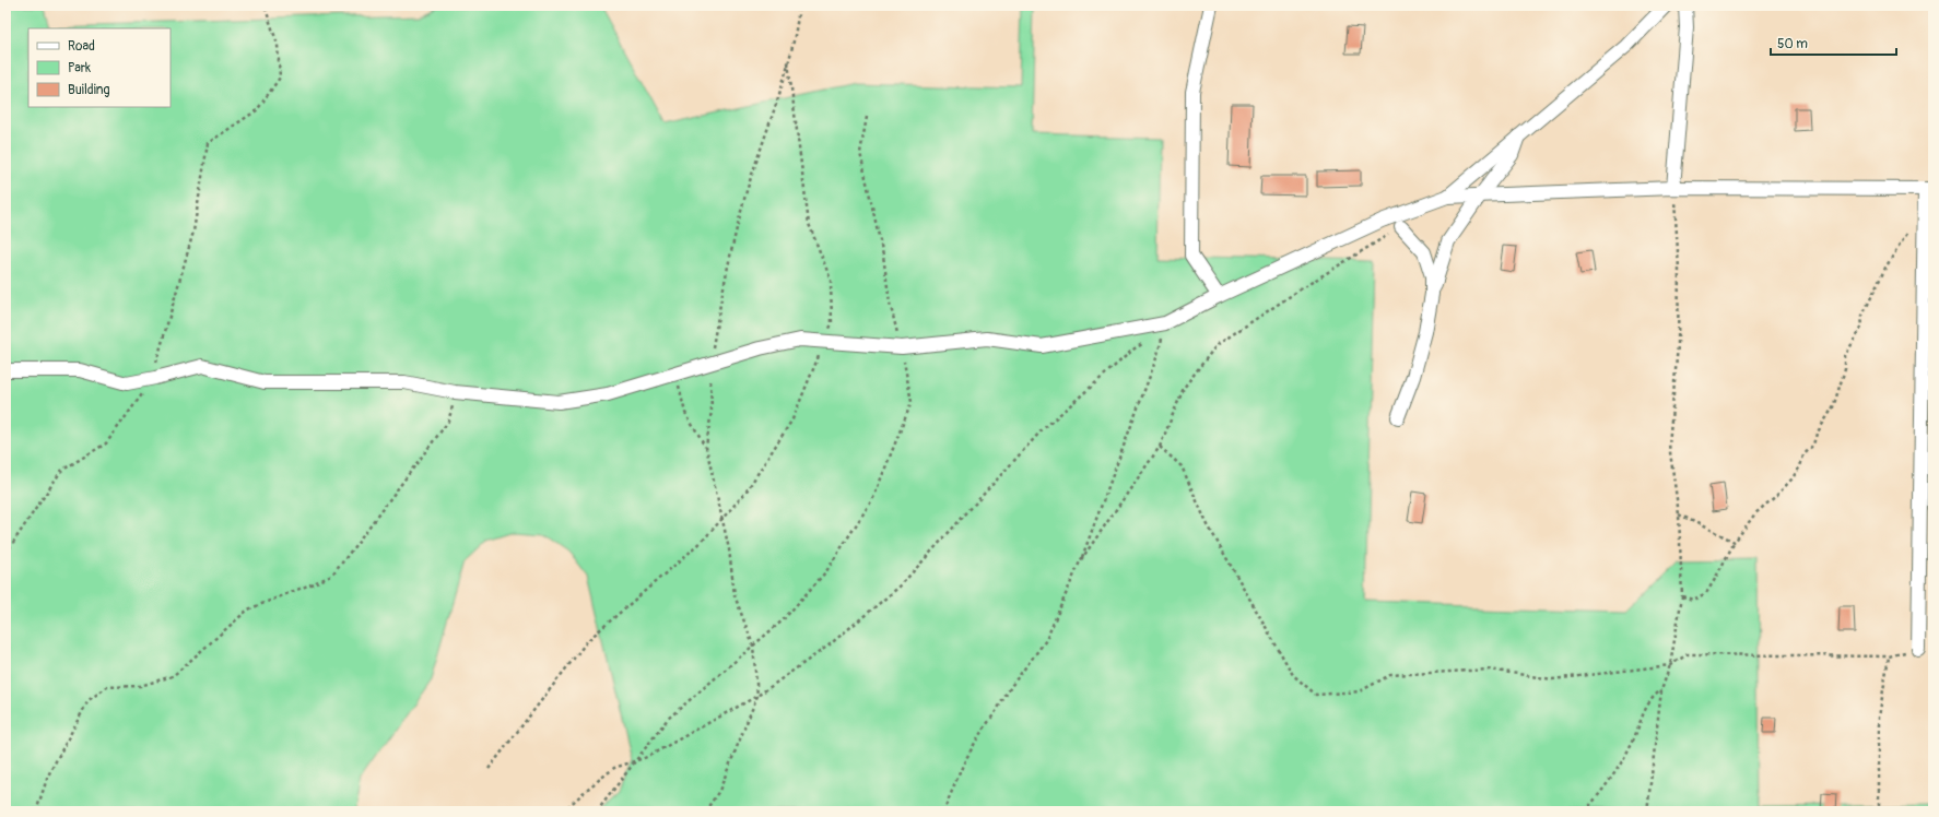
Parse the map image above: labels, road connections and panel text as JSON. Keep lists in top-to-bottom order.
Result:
{
  "legend": ["Road", "Park", "Building"],
  "scale_bar": "50 m"
}
